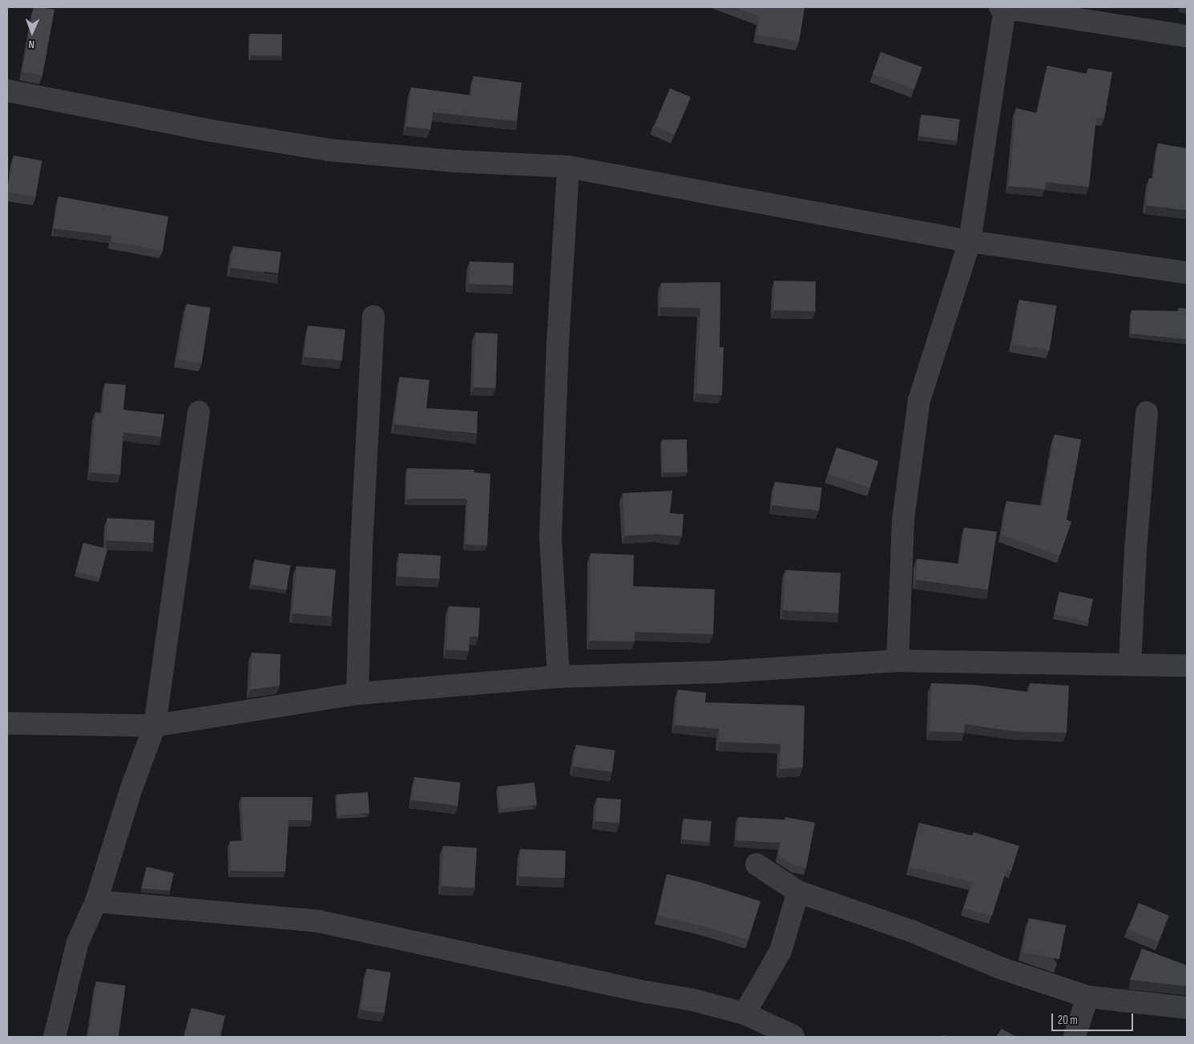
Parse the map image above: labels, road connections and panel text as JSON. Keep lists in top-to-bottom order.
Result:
{
  "scale_bar": "20 m",
  "north": "bottom"
}
